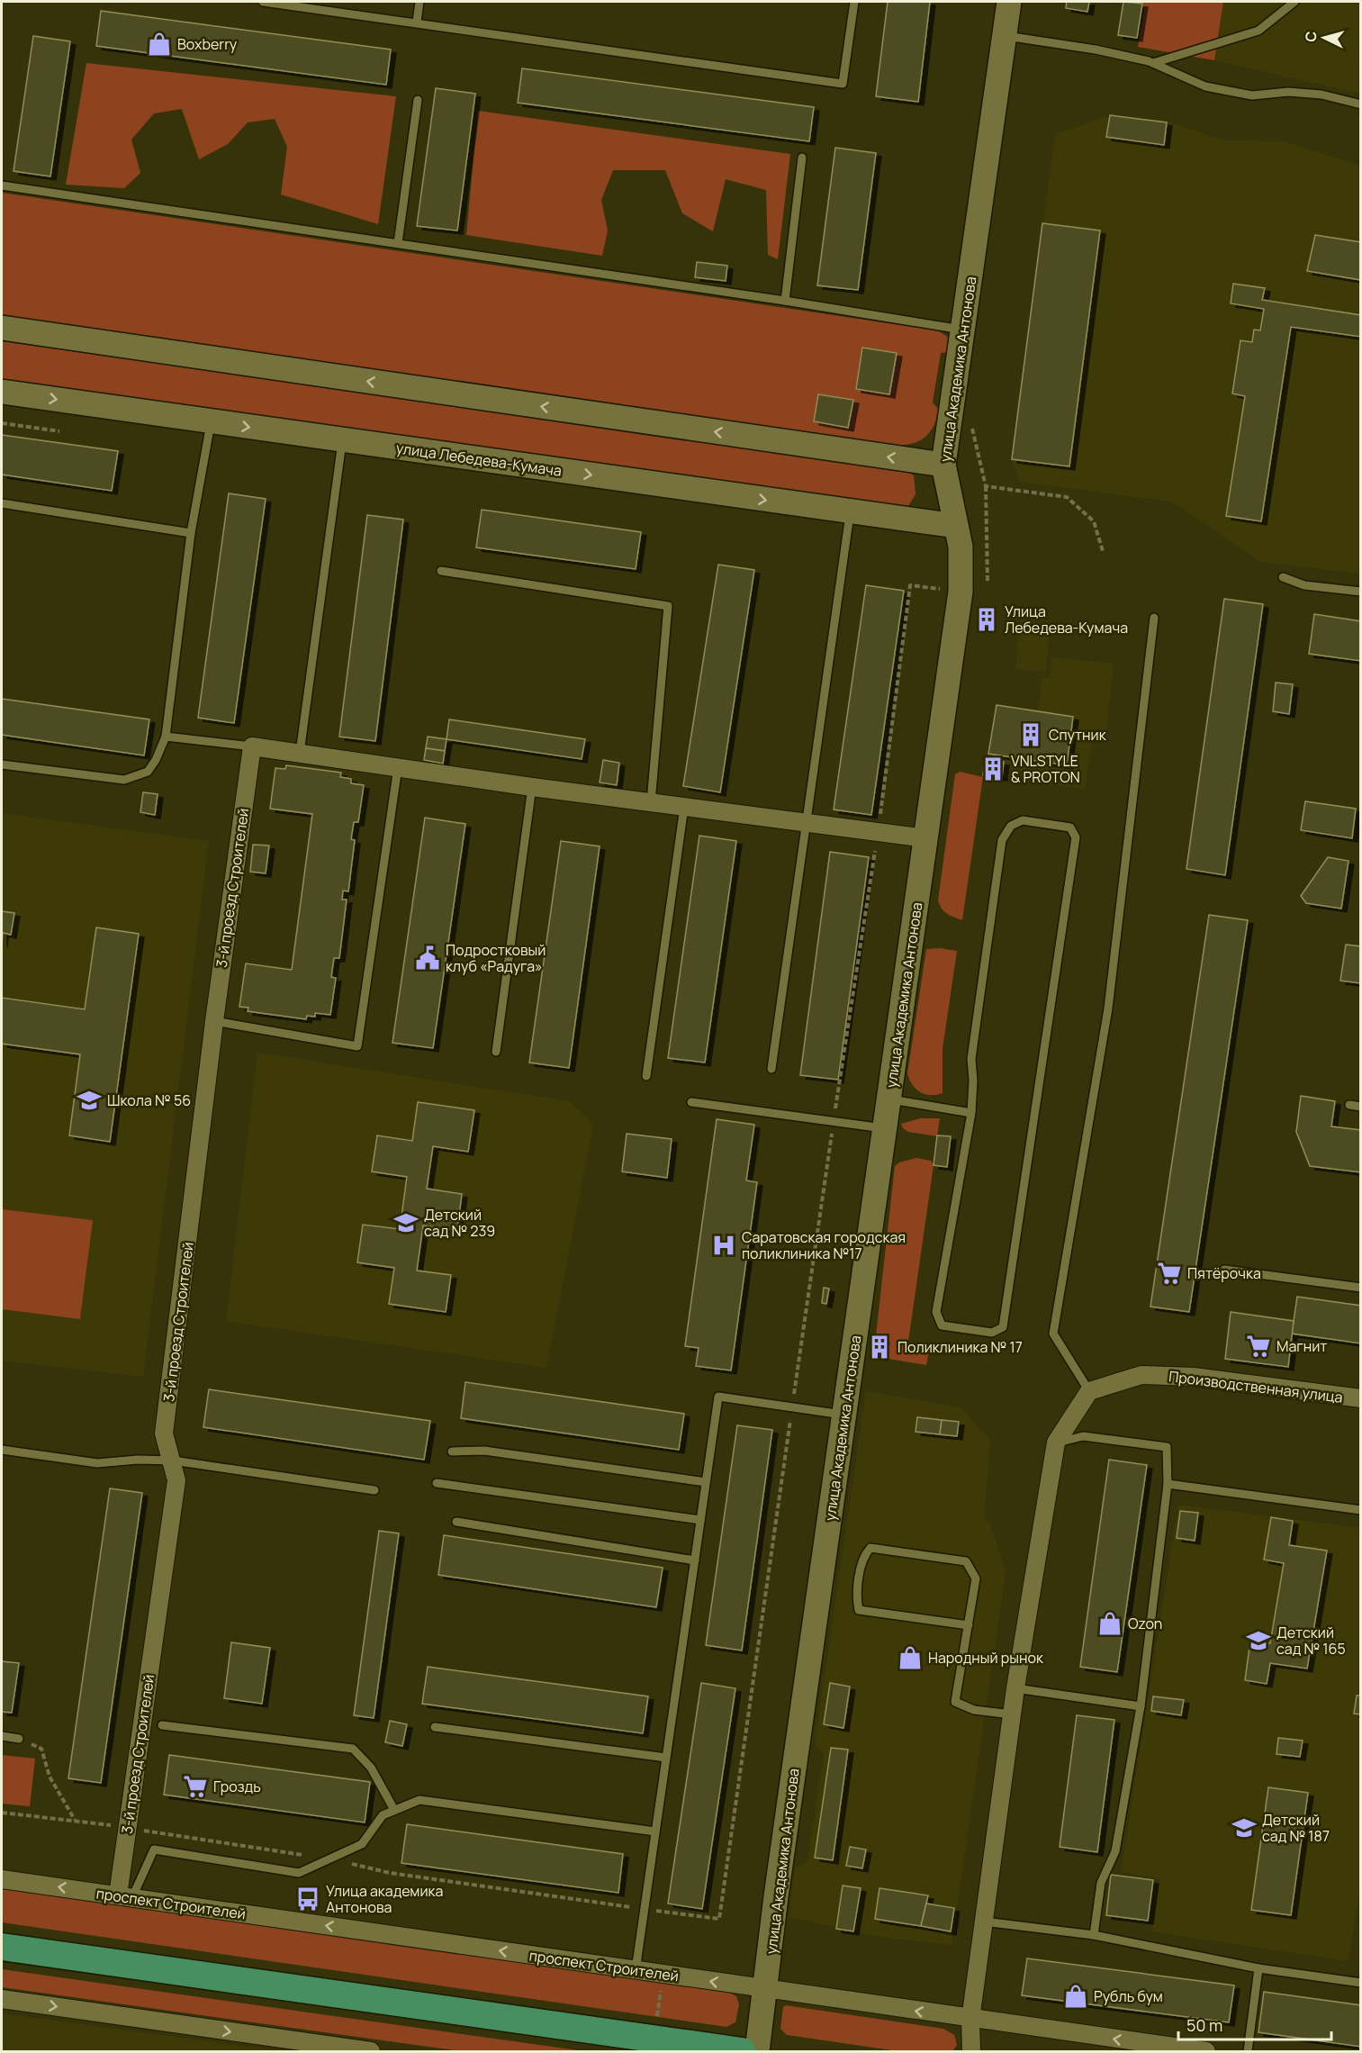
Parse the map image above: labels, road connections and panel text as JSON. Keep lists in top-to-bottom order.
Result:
{
  "streets": {
    "main road": ["улица Академика Антонова", "улица Лебедева-Кумача"],
    "street": ["3-й проезд Строителей", "Производственная улица", "проспект Строителей"]
  },
  "crossings": [
    ["улица Академика Антонова", "улица Лебедева-Кумача"],
    ["улица Академика Антонова", "проспект Строителей"],
    ["3-й проезд Строителей", "проспект Строителей"]
  ],
  "places": {
    "shop": [
      "Boxberry",
      "Ozon",
      "Народный рынок",
      "Рубль бум"
    ],
    "building": [
      "Улица Лебедева-Кумача",
      "Спутник",
      "VNLSTYLE & PROTON",
      "Поликлиника № 17"
    ],
    "public building": ["Подростковый клуб «Радуга»"],
    "school or university": [
      "Школа № 56",
      "Детский сад № 239",
      "Детский сад № 165",
      "Детский сад № 187"
    ],
    "hospital": ["Саратовская городская поликлиника №17"],
    "supermarket": ["Пятёрочка", "Магнит", "Гроздь"],
    "bus stop": ["Улица академика Антонова"]
  },
  "scale_bar": "50 m",
  "north": "left"
}
